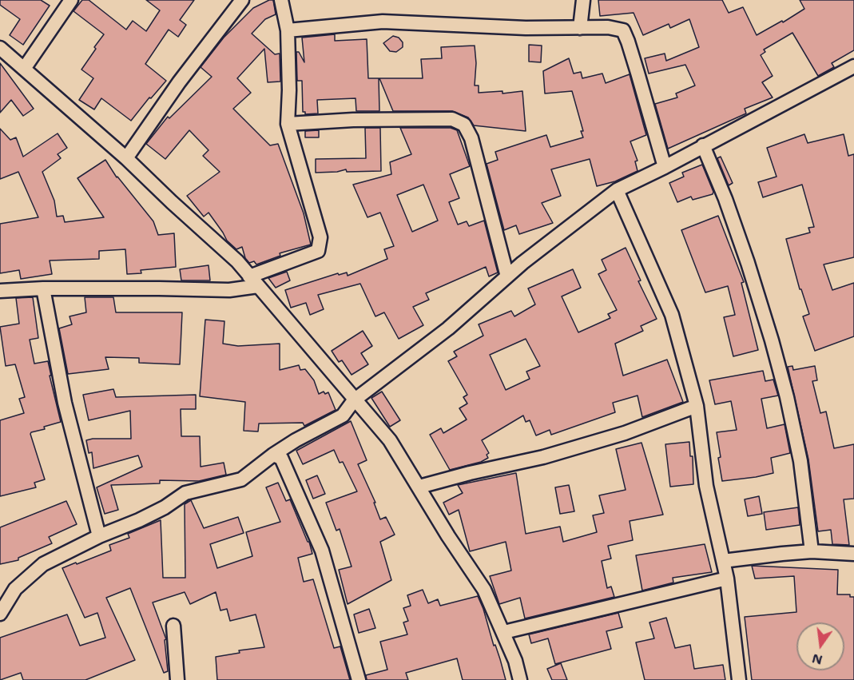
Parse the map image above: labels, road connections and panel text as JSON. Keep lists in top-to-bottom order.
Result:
{
  "north": "bottom"
}
